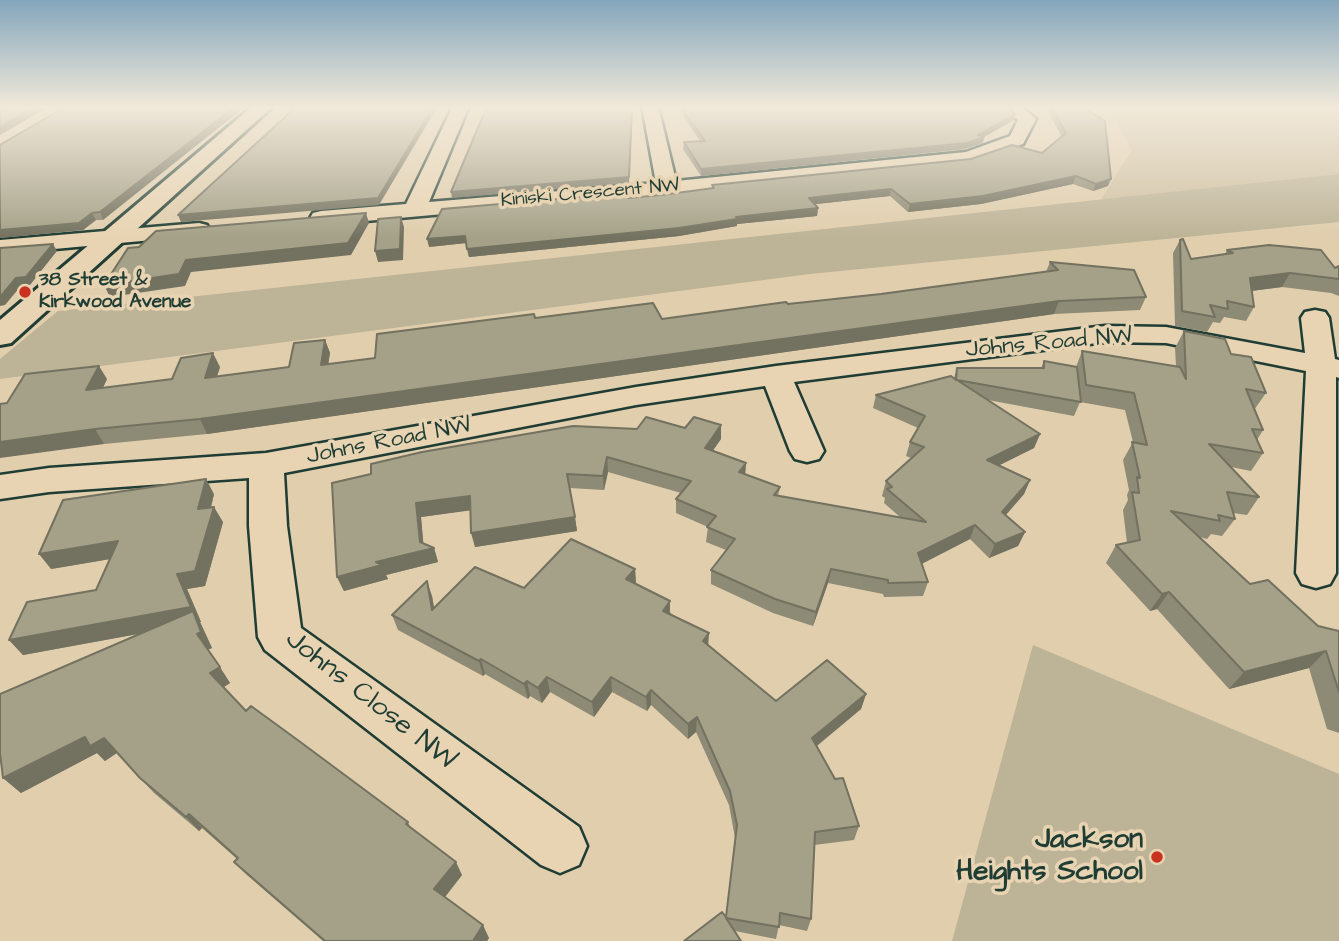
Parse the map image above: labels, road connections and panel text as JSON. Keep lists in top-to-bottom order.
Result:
{
  "streets": {
    "street": ["Kiniski Crescent NW", "Johns Road NW", "Johns Close NW"]
  },
  "crossings": [
    ["Johns Road NW", "Johns Close NW"]
  ],
  "places": ["38 Street & Kirkwood Avenue", "Jackson Heights School"]
}
